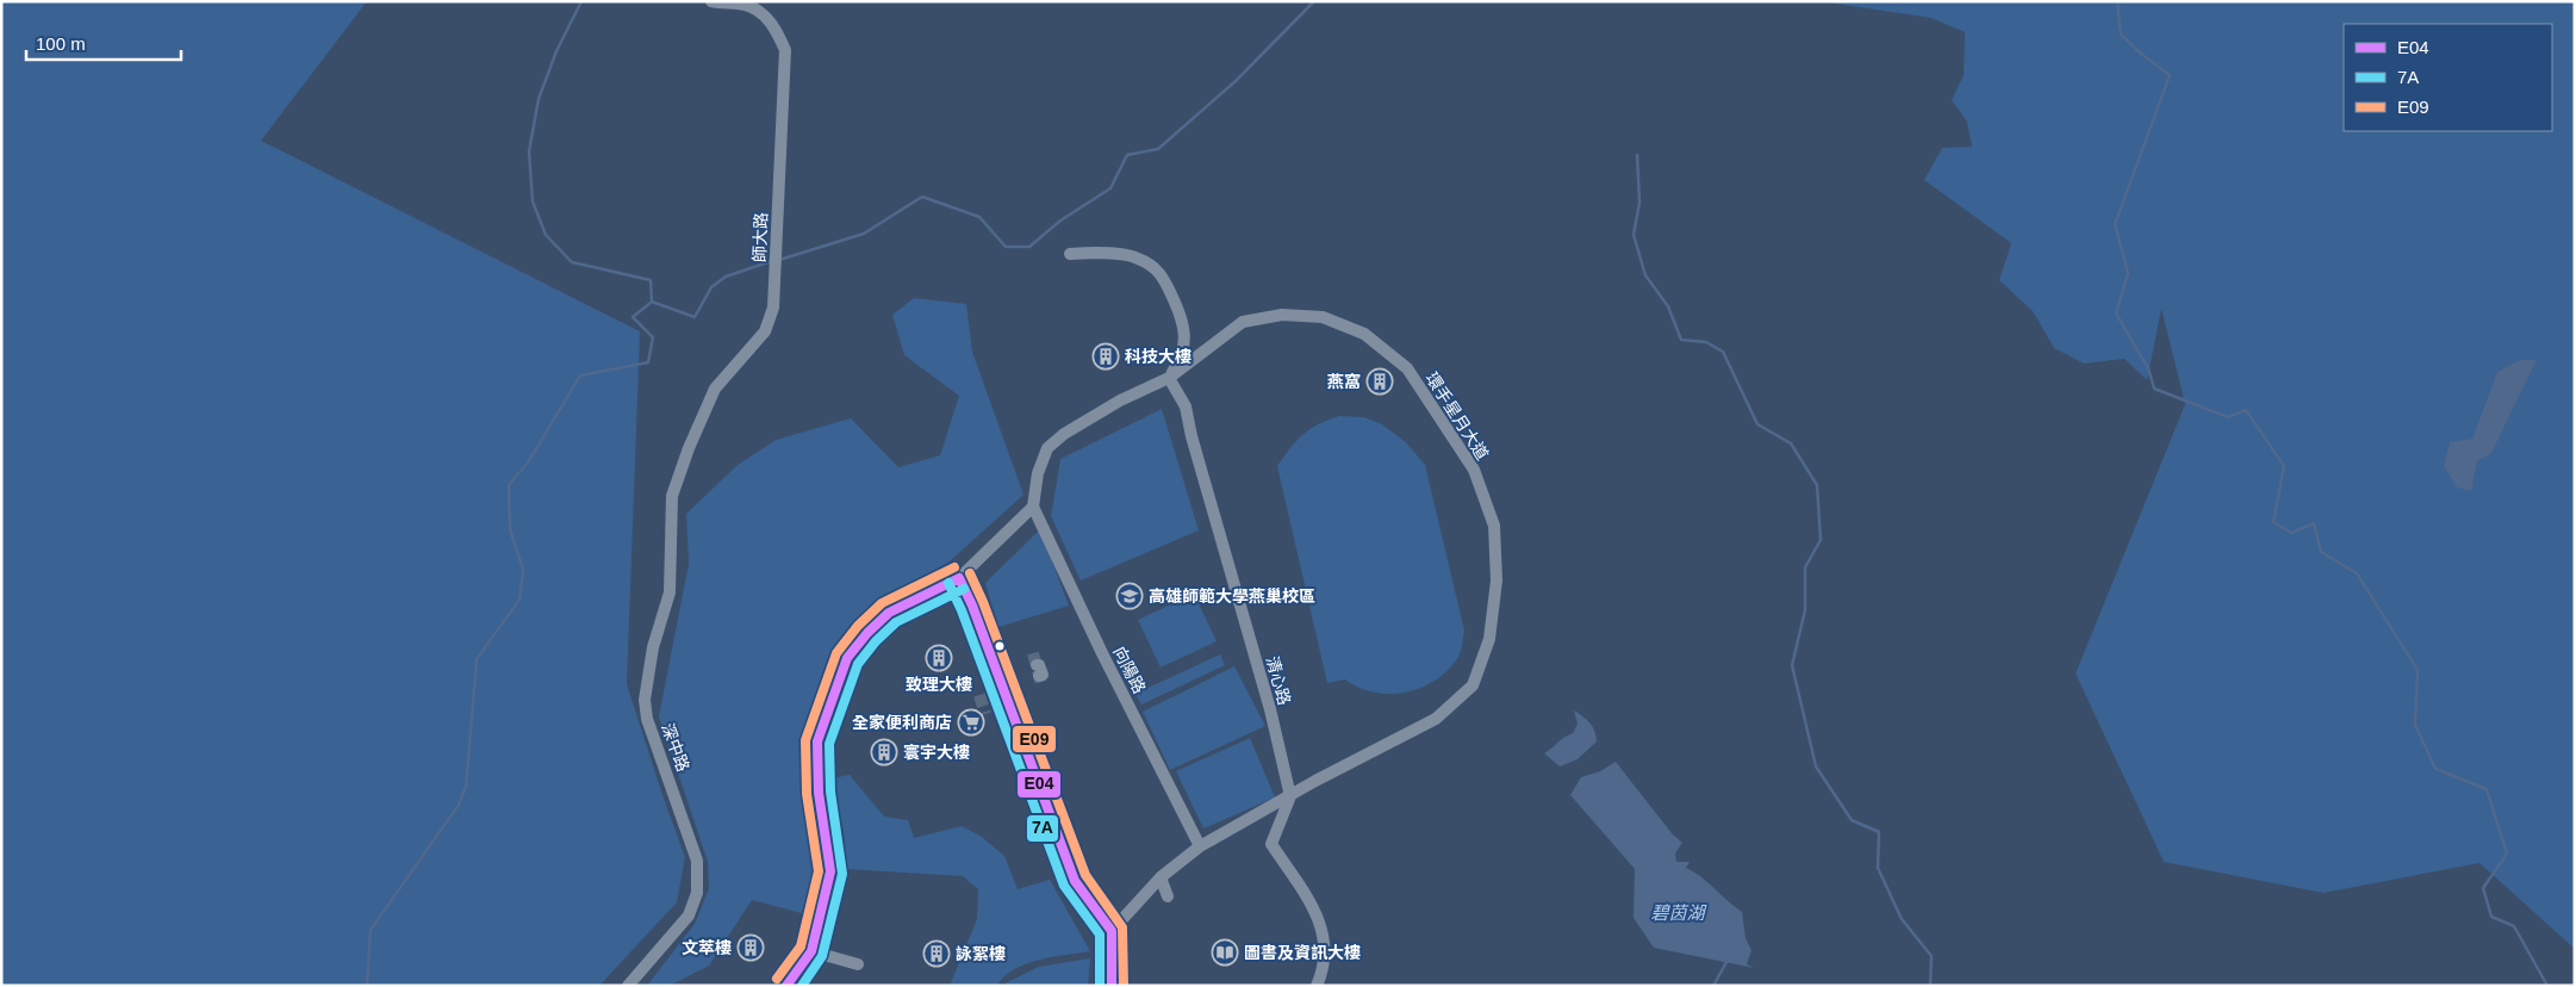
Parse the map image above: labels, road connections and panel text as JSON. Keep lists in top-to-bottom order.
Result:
{
  "streets": {
    "street": [
      "師大路",
      "環手星月大道",
      "向陽路",
      "清心路",
      "深中路"
    ]
  },
  "crossings": [
    ["師大路", "深中路"],
    ["環手星月大道", "向陽路"],
    ["環手星月大道", "清心路"]
  ],
  "water": ["碧茵湖"],
  "places": {
    "building": [
      "科技大樓",
      "燕窩",
      "致理大樓",
      "寰宇大樓",
      "文萃樓",
      "詠絮樓"
    ],
    "school or university": ["高雄師範大學燕巢校區"],
    "supermarket": ["全家便利商店"],
    "library": ["圖書及資訊大樓"]
  },
  "lines": ["transit line E09", "transit line E04", "transit line 7A"],
  "legend": ["E04", "7A", "E09"],
  "scale_bar": "100 m"
}
